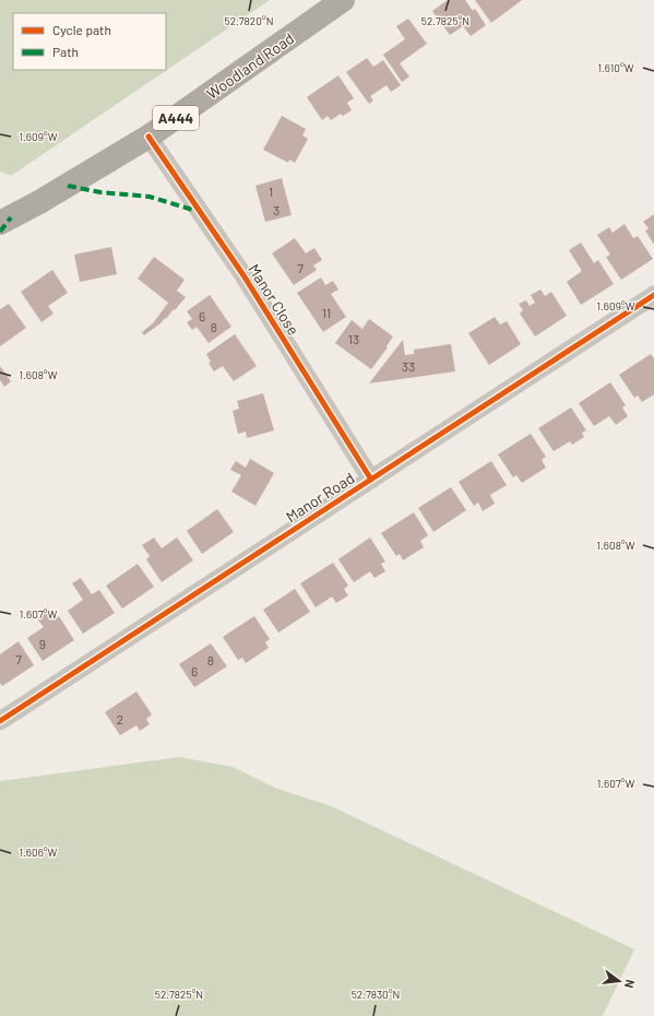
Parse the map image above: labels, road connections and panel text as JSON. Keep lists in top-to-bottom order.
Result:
{
  "streets": {
    "highway": ["Woodland Road", "A444"],
    "street": ["Manor Close", "Manor Road"]
  },
  "crossings": [
    ["Woodland Road", "Manor Close"],
    ["Manor Close", "Manor Road"]
  ],
  "house_numbers": [
    "1",
    "3",
    "7",
    "11",
    "6",
    "8",
    "13",
    "33",
    "9",
    "7",
    "8",
    "6",
    "2"
  ],
  "legend": ["Cycle path", "Path"],
  "north": "right",
  "coordinates": [
    "52.7820°N",
    "52.7825°N",
    "1.610°W",
    "1.609°W",
    "1.608°W",
    "1.607°W",
    "1.606°W",
    "52.7830°N"
  ]
}
